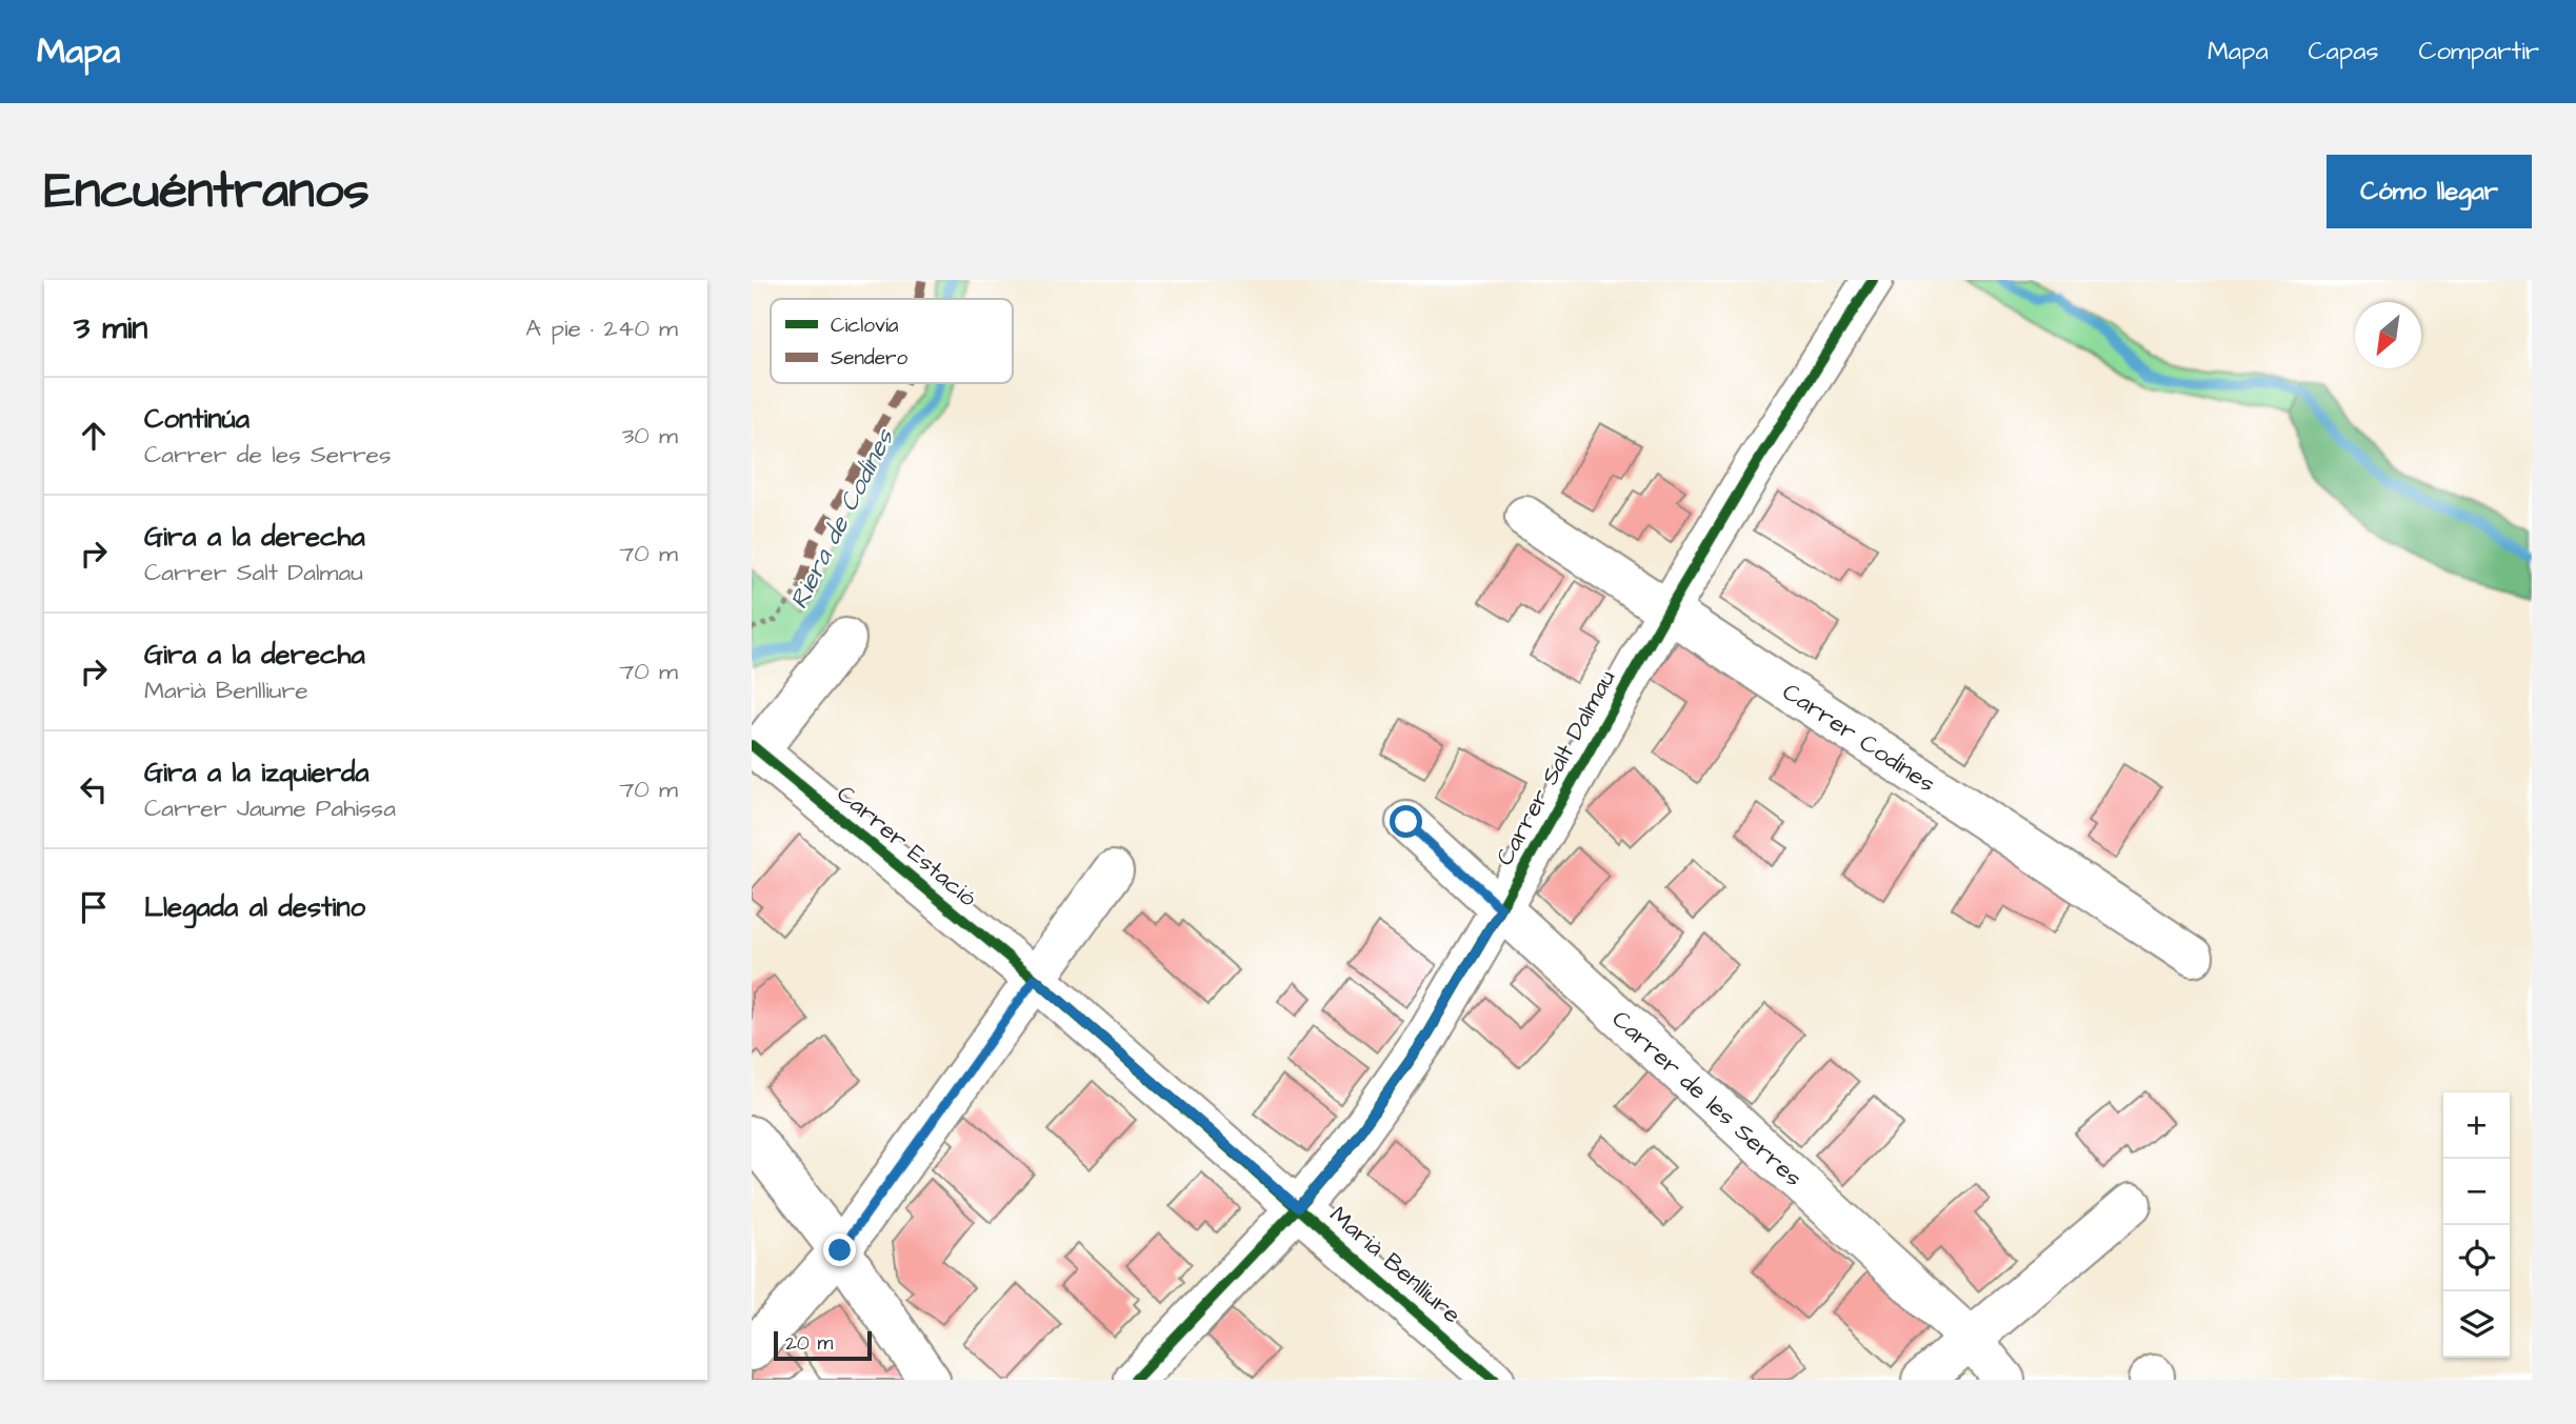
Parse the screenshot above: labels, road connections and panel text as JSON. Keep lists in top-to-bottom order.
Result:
{
  "streets": {
    "street": [
      "Carrer Codines",
      "Carrer Salt Dalmau",
      "Carrer Estació",
      "Carrer de les Serres",
      "Marià Benlliure"
    ]
  },
  "crossings": [
    ["Carrer Codines", "Carrer Salt Dalmau"],
    ["Carrer Salt Dalmau", "Carrer de les Serres"],
    ["Carrer Salt Dalmau", "Marià Benlliure"],
    ["Carrer Estació", "Marià Benlliure"]
  ],
  "water": ["Riera de Codines"],
  "legend": ["Ciclovía", "Sendero"],
  "scale_bar": "20 m",
  "north": "bottom left",
  "page": {
    "header": "Mapa",
    "nav": ["Mapa", "Capas", "Compartir"],
    "buttons": "Cómo llegar",
    "title": "Encuéntranos",
    "heading": ["3 min", "A pie · 240 m"],
    "list": [
      ["Continúa", "Carrer de les Serres", "30 m"],
      ["Gira a la derecha", "Carrer Salt Dalmau", "70 m"],
      ["Gira a la derecha", "Marià Benlliure", "70 m"],
      ["Gira a la izquierda", "Carrer Jaume Pahissa", "70 m"],
      "Llegada al destino"
    ],
    "map_buttons": ["+", "−"],
    "scale": "20 m"
  }
}
